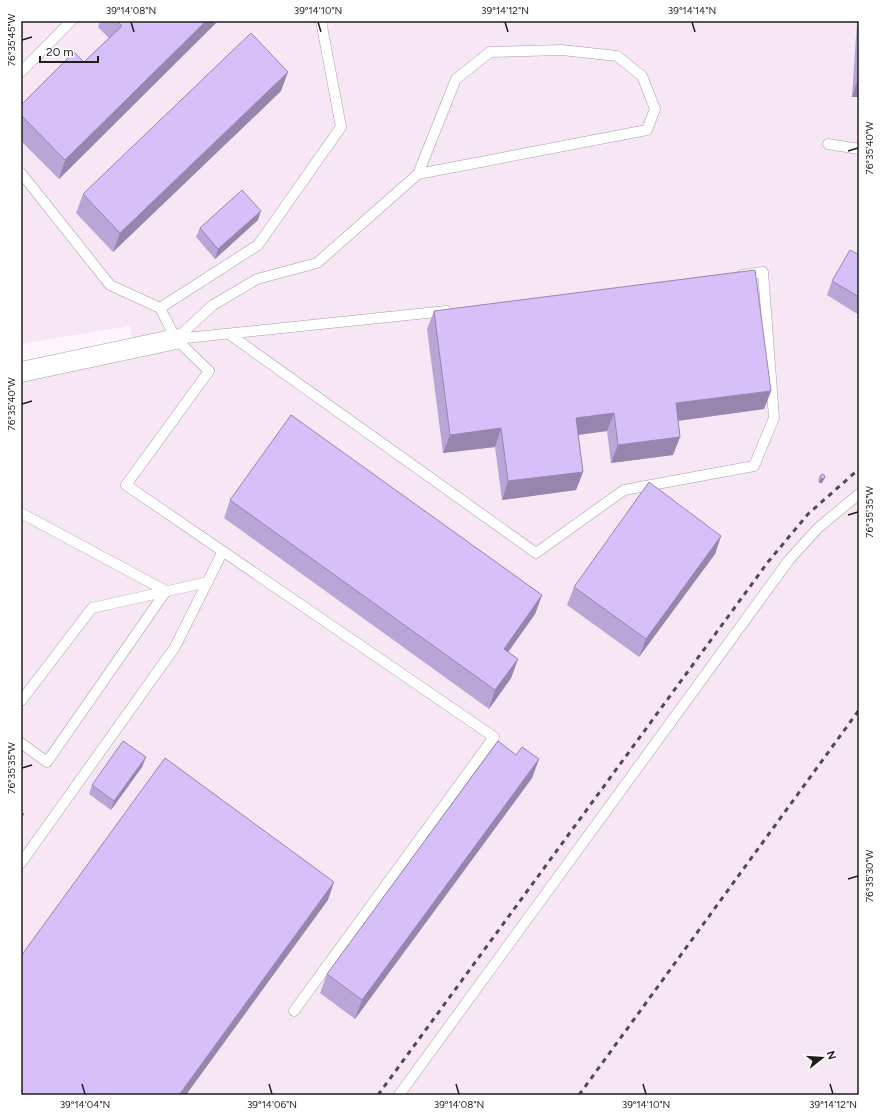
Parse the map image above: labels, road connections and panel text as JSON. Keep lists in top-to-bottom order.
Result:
{
  "scale_bar": "20 m",
  "north": "right",
  "coordinates": [
    "39°14'08\"N",
    "39°14'10\"N",
    "39°14'12\"N",
    "39°14'14\"N",
    "76°35'45\"W",
    "76°35'40\"W",
    "76°35'35\"W",
    "76°35'30\"W",
    "39°14'04\"N",
    "39°14'06\"N"
  ]
}
